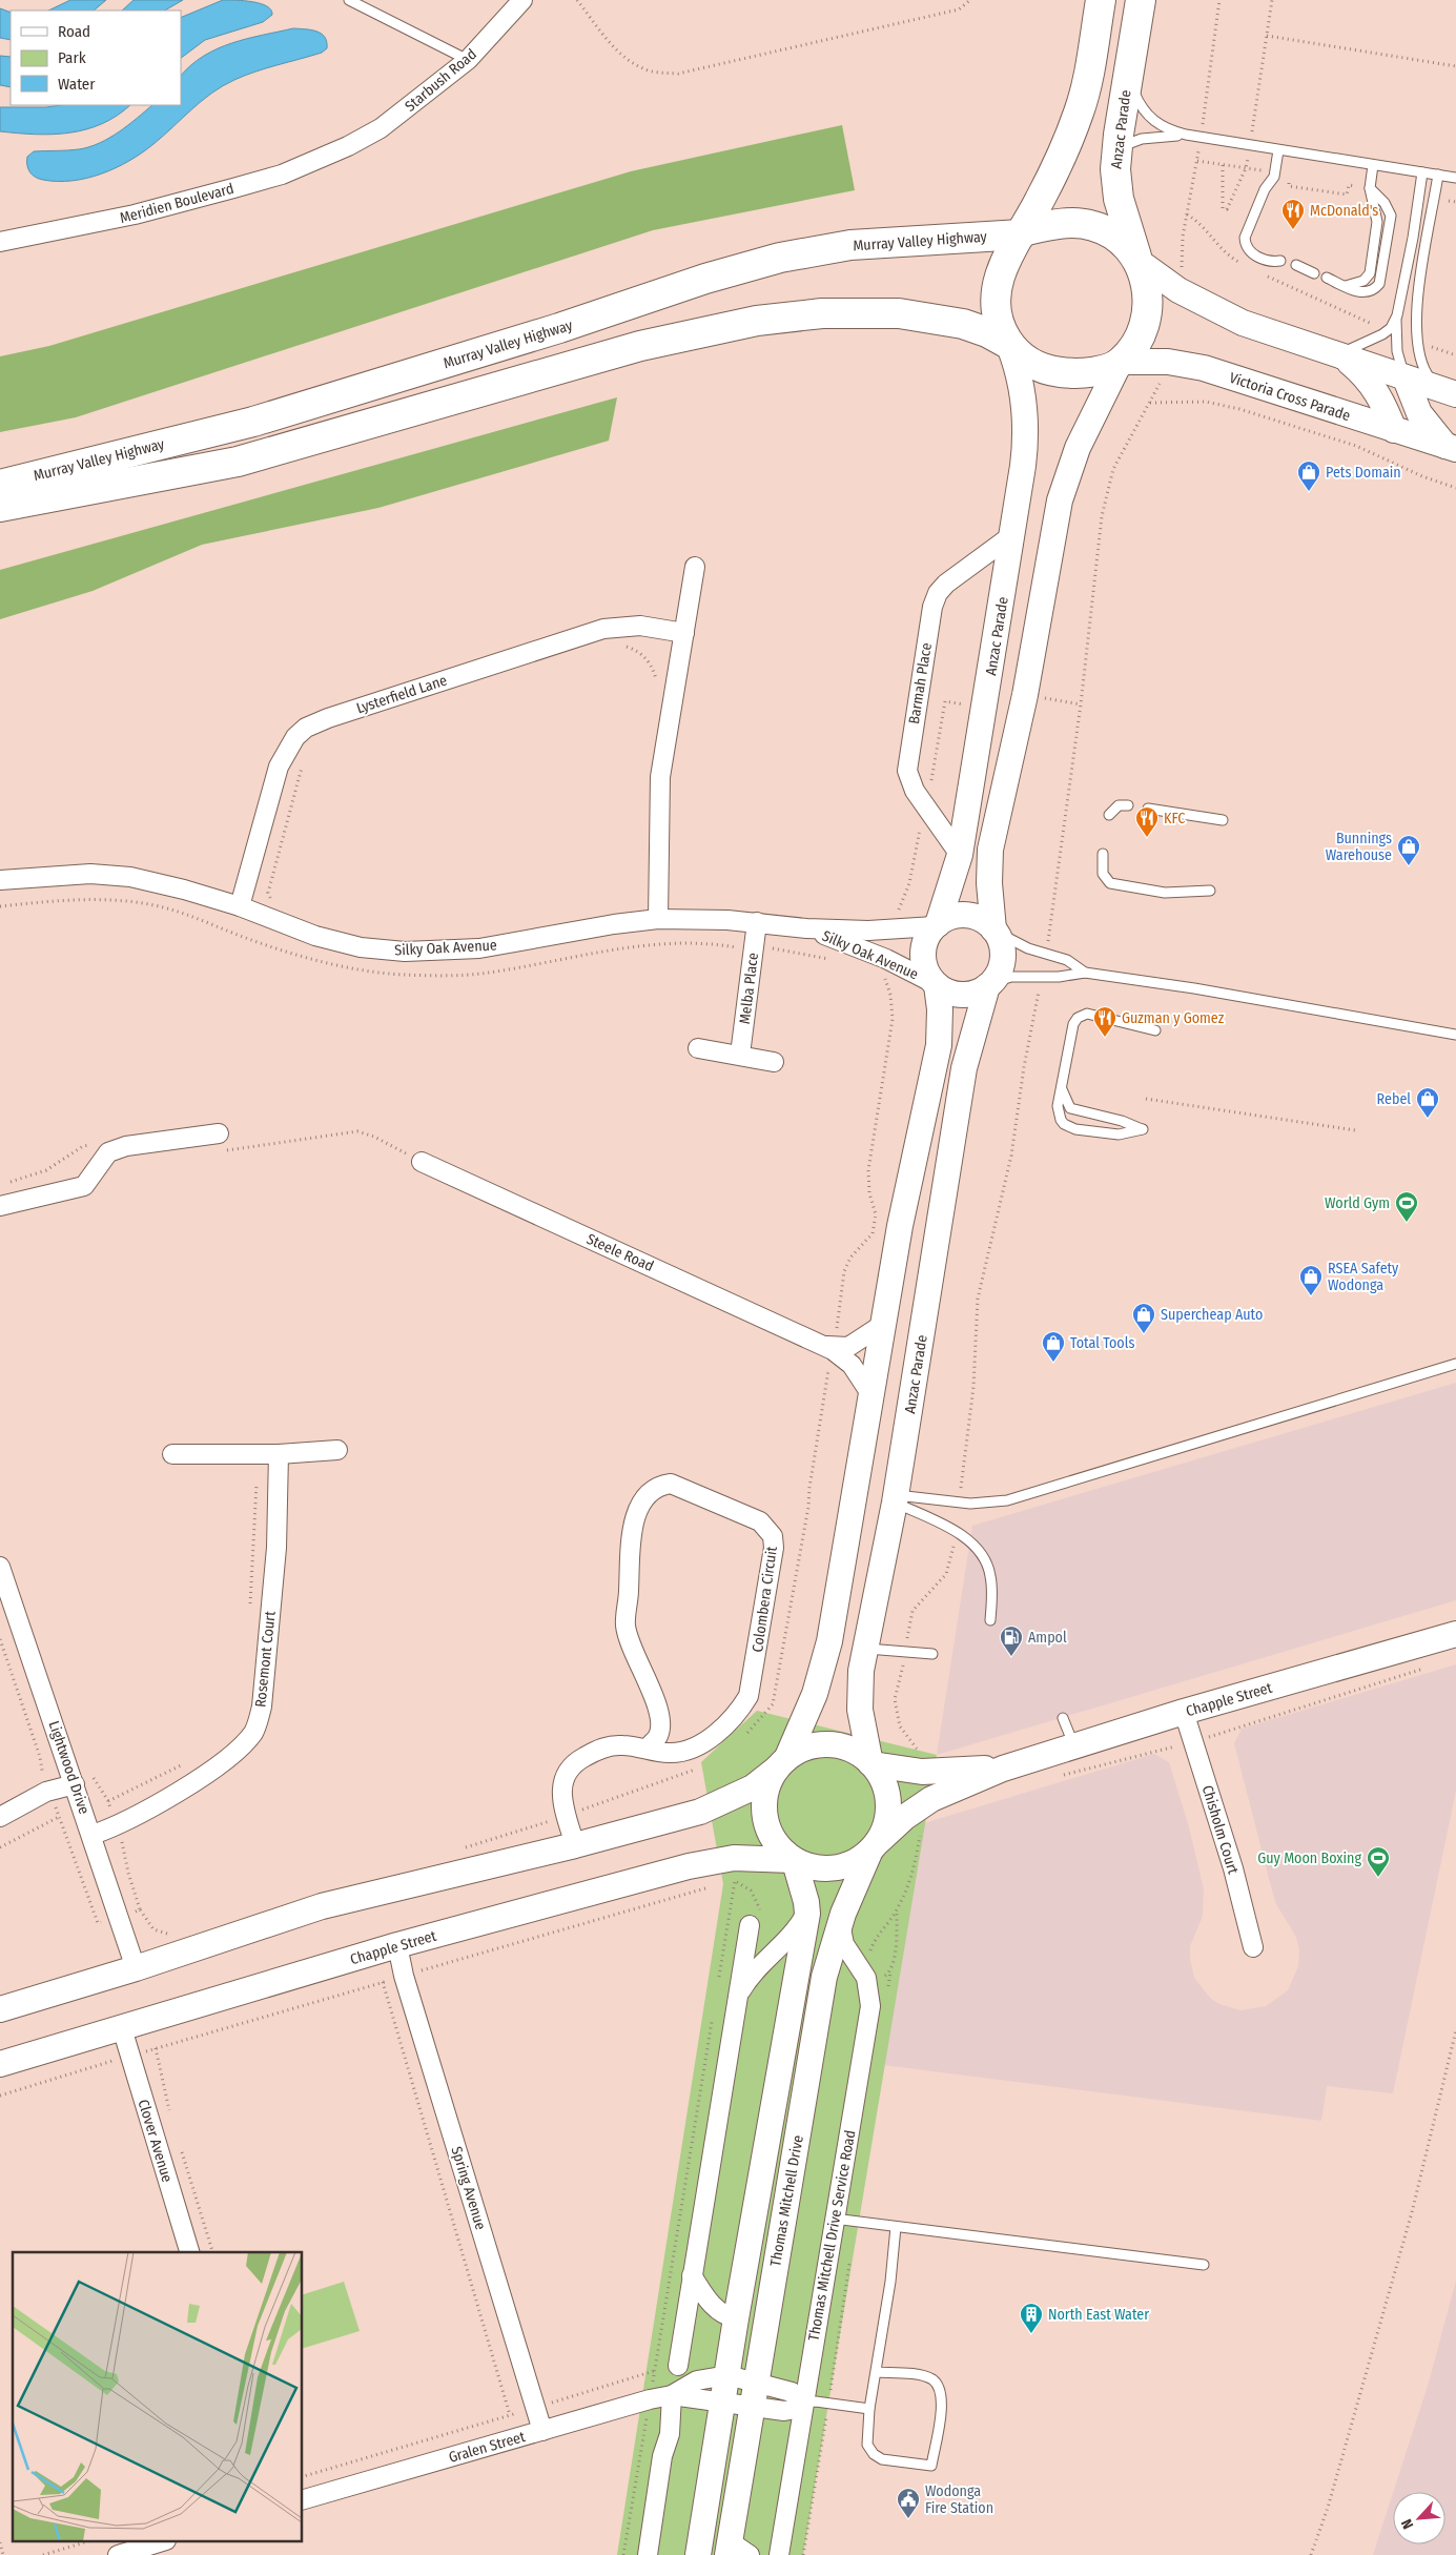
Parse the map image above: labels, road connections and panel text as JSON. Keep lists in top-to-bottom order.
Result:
{
  "streets": {
    "main road": [
      "Anzac Parade",
      "Murray Valley Highway",
      "Victoria Cross Parade",
      "Chapple Street",
      "Thomas Mitchell Drive"
    ],
    "street": [
      "Starbush Road",
      "Meridien Boulevard",
      "Barmah Place",
      "Lysterfield Lane",
      "Silky Oak Avenue",
      "Melba Place",
      "Steele Road",
      "Colombera Circuit",
      "Rosemont Court",
      "Lightwood Drive",
      "Chisholm Court",
      "Clover Avenue",
      "Spring Avenue",
      "Thomas Mitchell Drive Service Road",
      "Gralen Street"
    ]
  },
  "crossings": [
    ["Starbush Road", "Meridien Boulevard"],
    ["Anzac Parade", "Murray Valley Highway"],
    ["Anzac Parade", "Victoria Cross Parade"],
    ["Anzac Parade", "Barmah Place"],
    ["Anzac Parade", "Silky Oak Avenue"],
    ["Anzac Parade", "Chapple Street"],
    ["Anzac Parade", "Thomas Mitchell Drive"],
    ["Murray Valley Highway", "Victoria Cross Parade"],
    ["Lysterfield Lane", "Silky Oak Avenue"],
    ["Silky Oak Avenue", "Melba Place"],
    ["Rosemont Court", "Lightwood Drive"],
    ["Chapple Street", "Chisholm Court"],
    ["Chapple Street", "Clover Avenue"],
    ["Chapple Street", "Spring Avenue"],
    ["Chapple Street", "Thomas Mitchell Drive"],
    ["Spring Avenue", "Gralen Street"],
    ["Thomas Mitchell Drive", "Thomas Mitchell Drive Service Road"],
    ["Thomas Mitchell Drive", "Gralen Street"],
    ["Thomas Mitchell Drive Service Road", "Gralen Street"]
  ],
  "places": {
    "restaurant": ["McDonald's", "KFC", "Guzman y Gomez"],
    "shop": [
      "Pets Domain",
      "Bunnings Warehouse",
      "Rebel",
      "RSEA Safety Wodonga",
      "Supercheap Auto",
      "Total Tools"
    ],
    "sports": ["World Gym", "Guy Moon Boxing"],
    "fuel station": ["Ampol"],
    "building": ["North East Water"],
    "public building": ["Wodonga Fire Station"]
  },
  "legend": ["Road", "Park", "Water"],
  "north": "bottom left"
}
